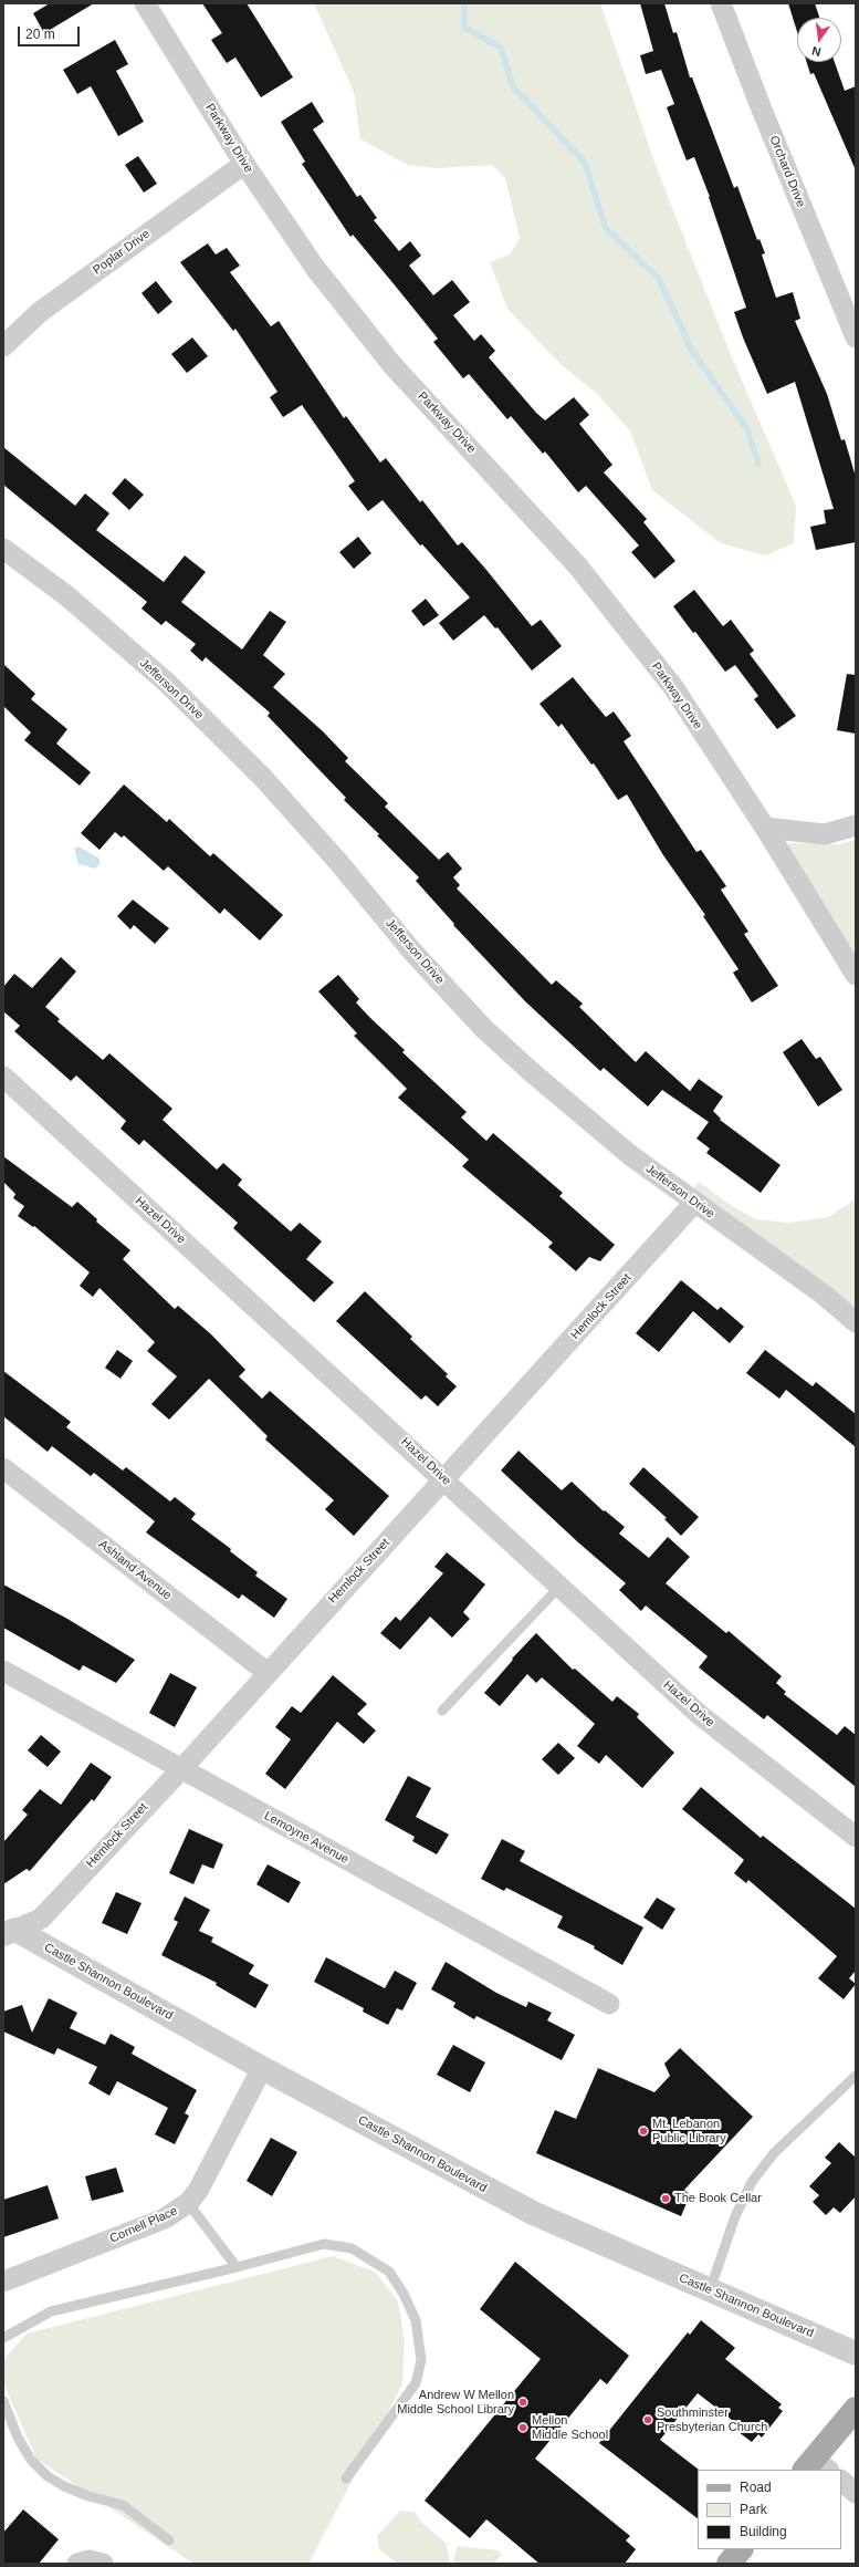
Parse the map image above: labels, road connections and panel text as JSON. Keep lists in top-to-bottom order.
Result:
{
  "streets": {
    "street": [
      "Parkway Drive",
      "Orchard Drive",
      "Poplar Drive",
      "Jefferson Drive",
      "Hazel Drive",
      "Hemlock Street",
      "Ashland Avenue",
      "Lemoyne Avenue",
      "Castle Shannon Boulevard",
      "Cornell Place"
    ]
  },
  "crossings": [
    ["Parkway Drive", "Poplar Drive"],
    ["Jefferson Drive", "Hemlock Street"],
    ["Hazel Drive", "Hemlock Street"],
    ["Hemlock Street", "Ashland Avenue"],
    ["Hemlock Street", "Lemoyne Avenue"],
    ["Hemlock Street", "Castle Shannon Boulevard"],
    ["Castle Shannon Boulevard", "Cornell Place"]
  ],
  "places": [
    "Mt. Lebanon Public Library",
    "The Book Cellar",
    "Andrew W Mellon Middle School Library",
    "Southminster Presbyterian Church",
    "Mellon Middle School"
  ],
  "legend": ["Road", "Park", "Building"],
  "scale_bar": "20 m",
  "north": "bottom"
}
